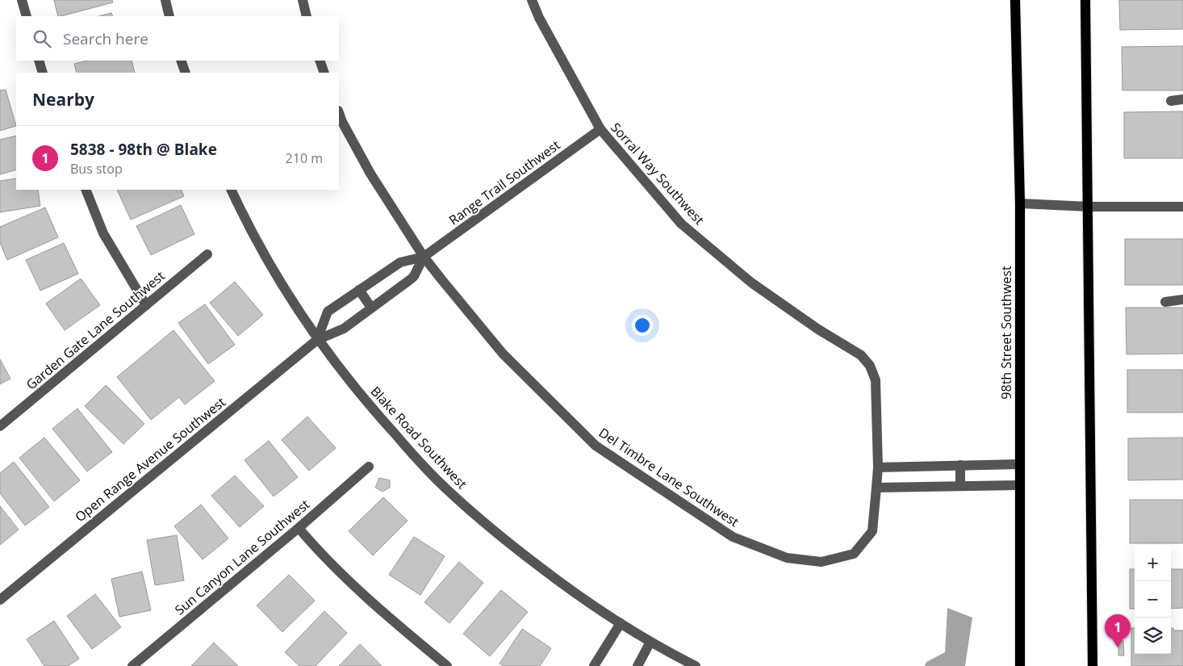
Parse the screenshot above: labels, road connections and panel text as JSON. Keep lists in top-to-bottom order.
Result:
{
  "streets": {
    "main road": ["98th Street Southwest"],
    "street": [
      "Sorral Way Southwest",
      "Range Trail Southwest",
      "Garden Gate Lane Southwest",
      "Blake Road Southwest",
      "Open Range Avenue Southwest",
      "Del Timbre Lane Southwest",
      "Sun Canyon Lane Southwest"
    ]
  },
  "crossings": [
    ["Sorral Way Southwest", "Range Trail Southwest"],
    ["Range Trail Southwest", "Blake Road Southwest"],
    ["Range Trail Southwest", "Open Range Avenue Southwest"],
    ["Range Trail Southwest", "Del Timbre Lane Southwest"],
    ["Blake Road Southwest", "Open Range Avenue Southwest"]
  ],
  "page": {
    "search": "Search here",
    "heading": "Nearby",
    "list": [
      {
        "mark": "1",
        "name": "5838 - 98th @ Blake",
        "note": "Bus stop",
        "value": "210 m"
      }
    ],
    "map_buttons": ["+", "−"],
    "pins": "1"
  }
}
